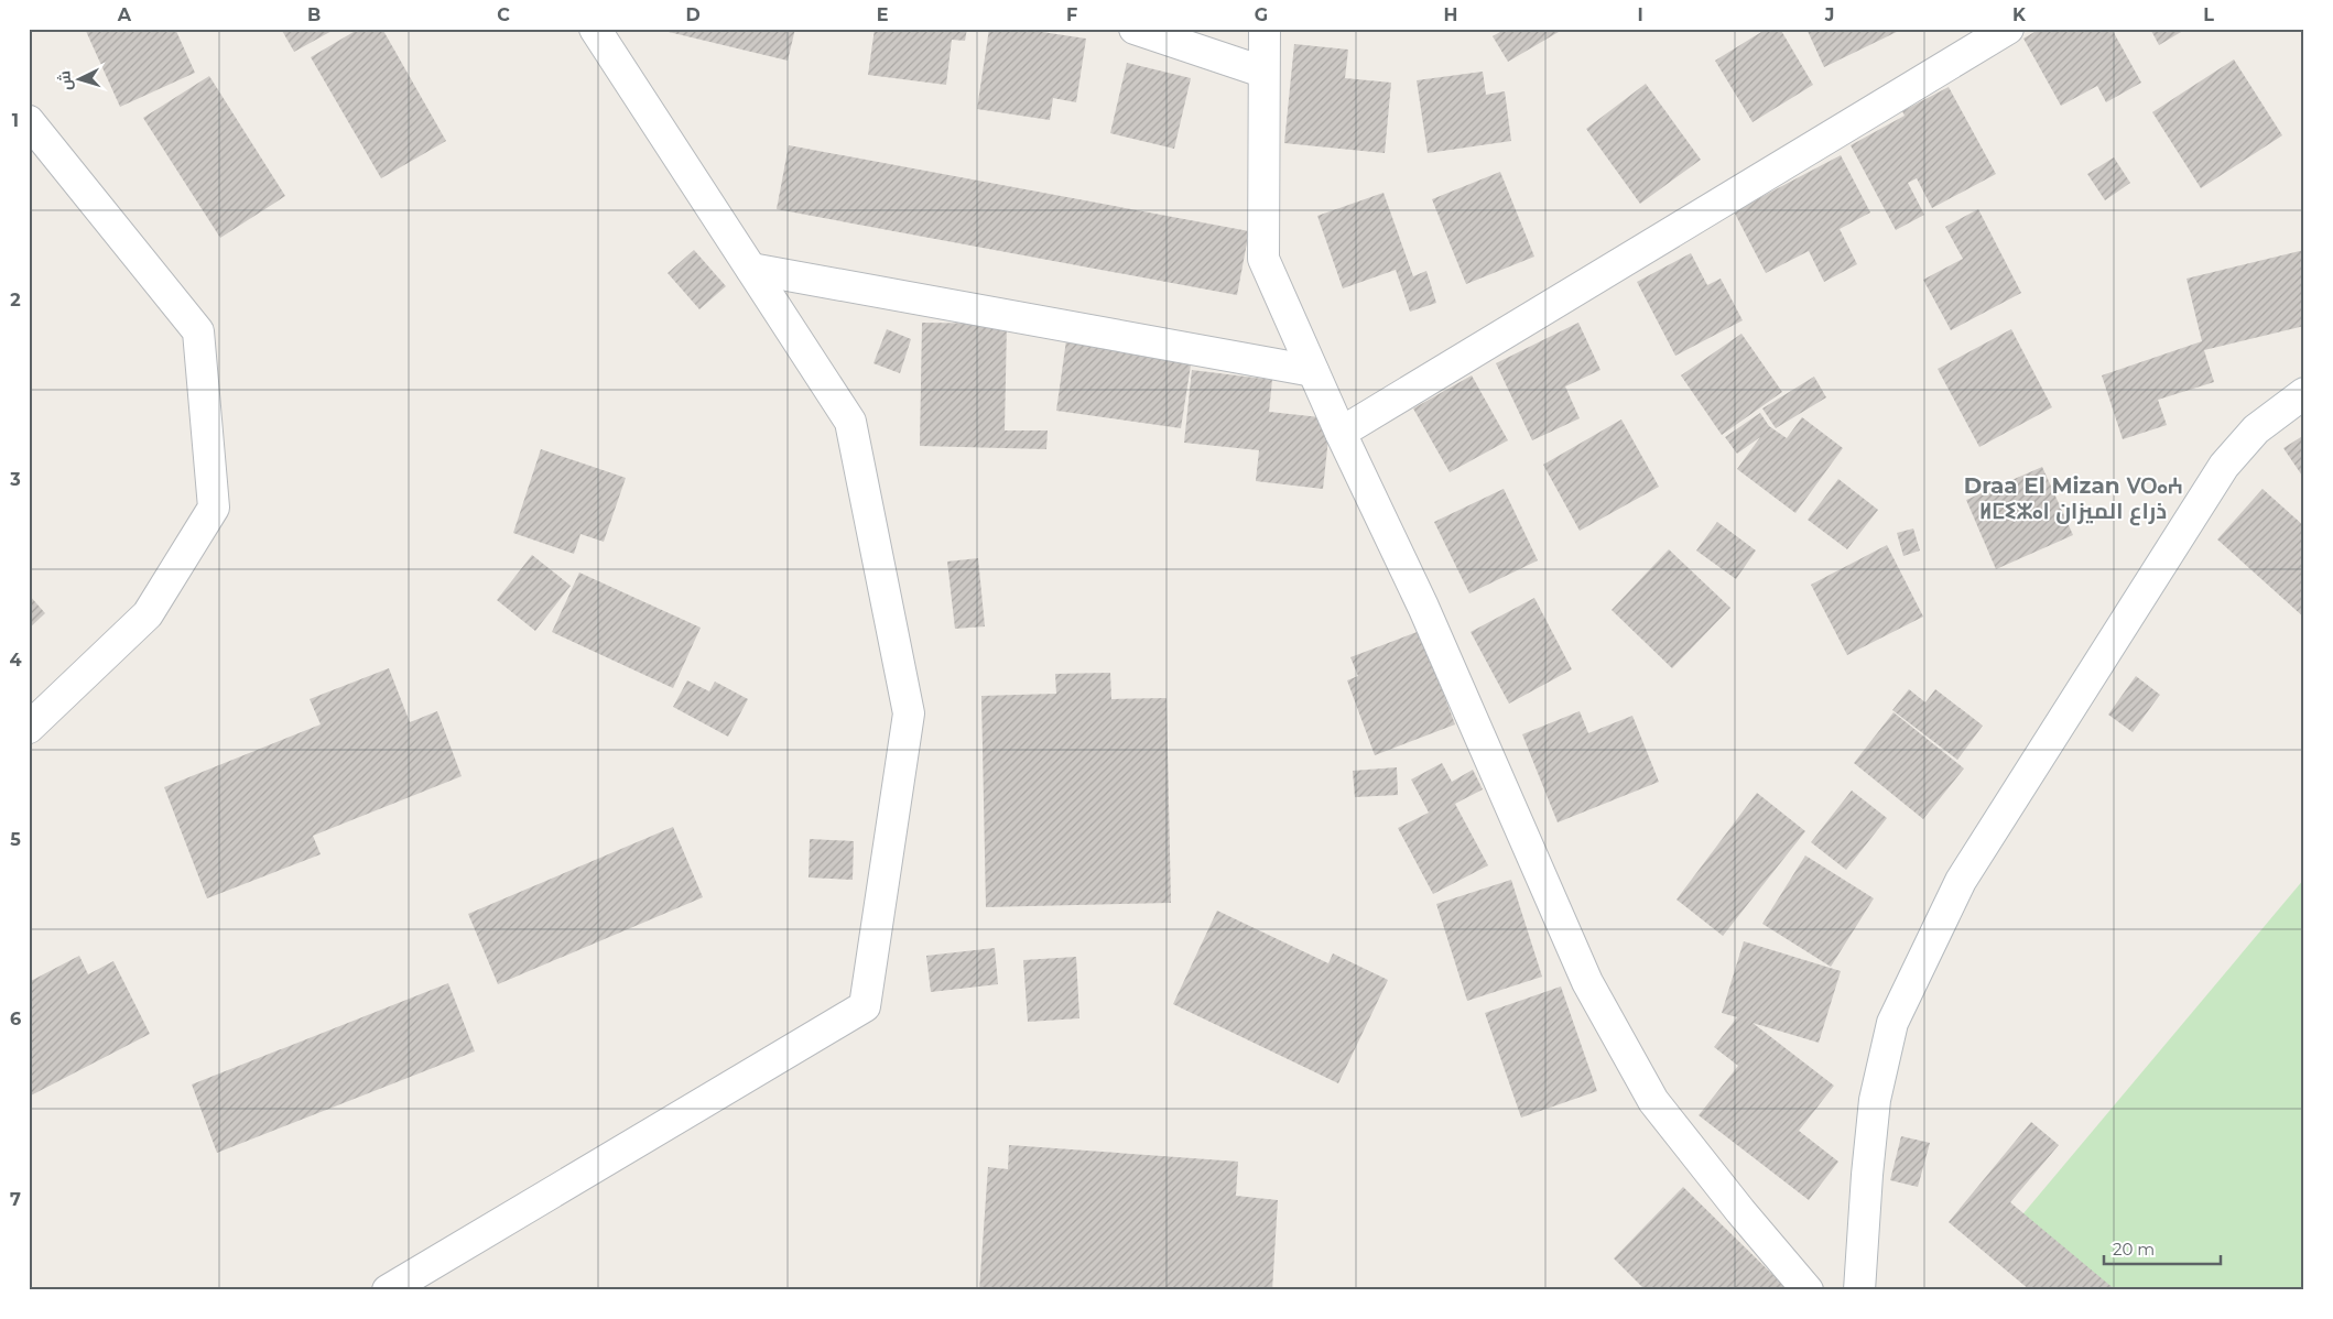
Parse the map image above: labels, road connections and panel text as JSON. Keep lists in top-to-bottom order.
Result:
{
  "districts": ["Draa El Mizan ⴸⵔⴰⵄ ⵍⵎⵉⵣⴰⵏ ذراع الميزان"],
  "scale_bar": "20 m",
  "north": "left",
  "grid": {
    "columns": [
      "A",
      "B",
      "C",
      "D",
      "E",
      "F",
      "G",
      "H",
      "I",
      "J",
      "K",
      "L"
    ],
    "rows": [
      "1",
      "2",
      "3",
      "4",
      "5",
      "6",
      "7"
    ]
  }
}
